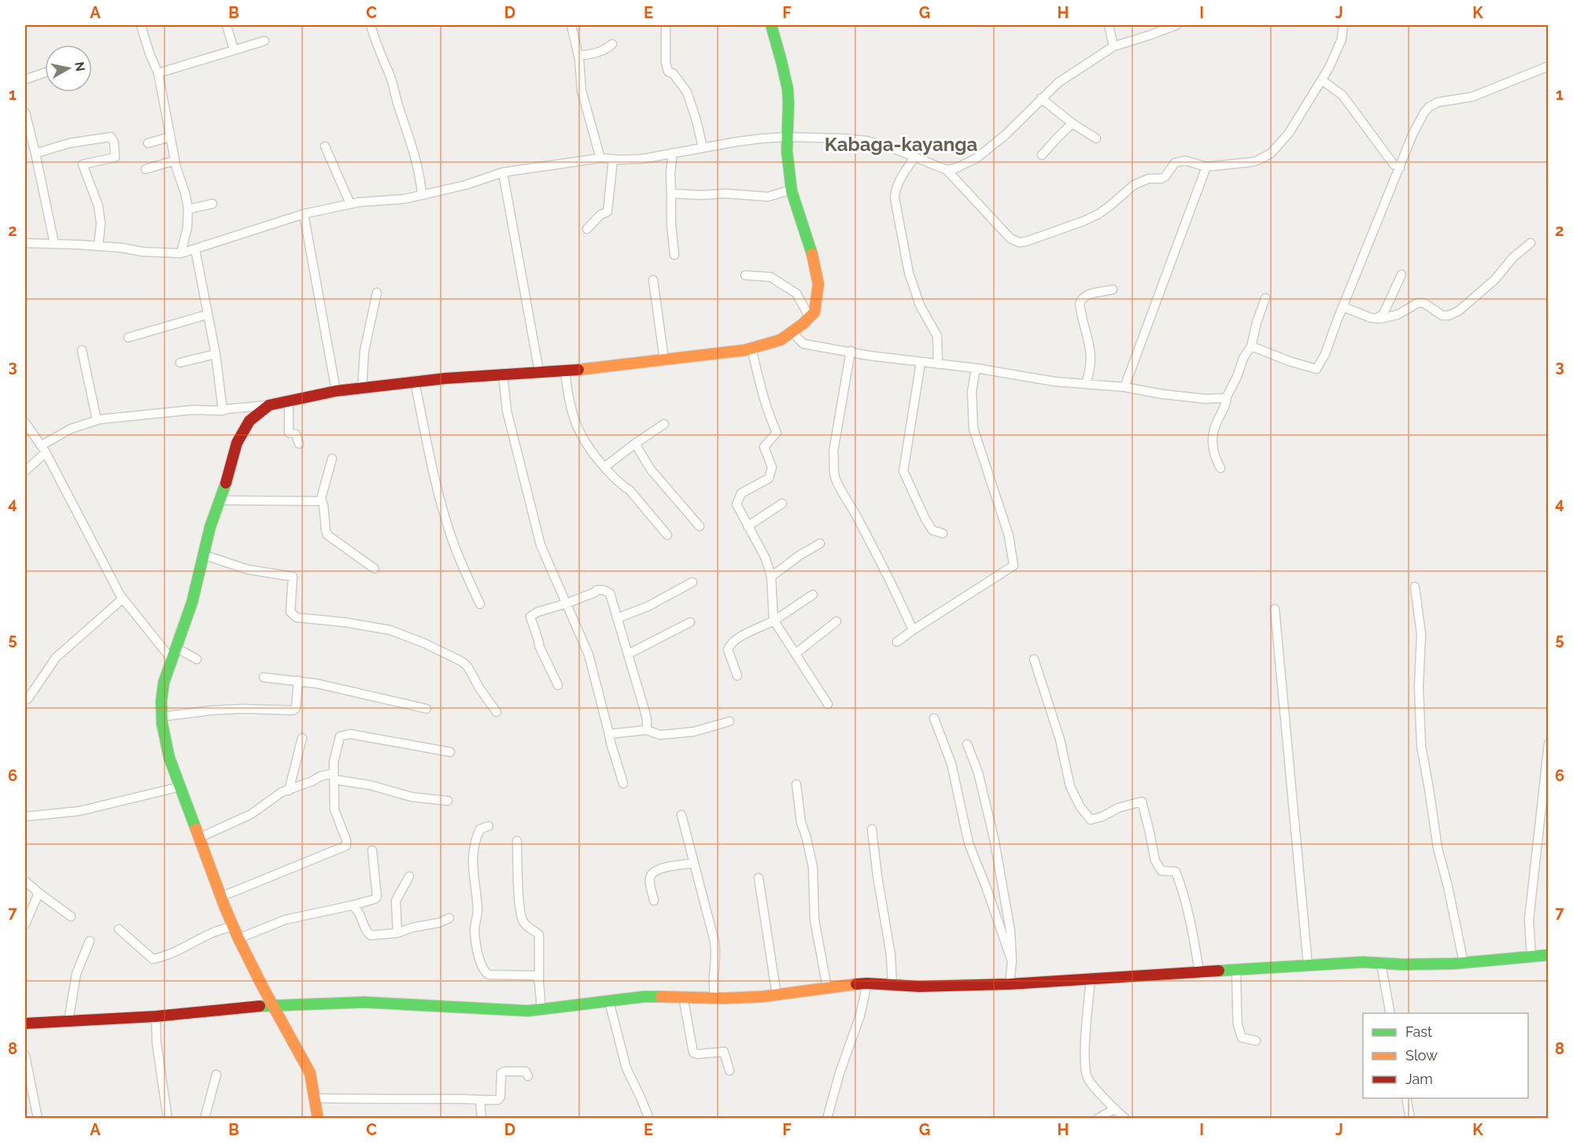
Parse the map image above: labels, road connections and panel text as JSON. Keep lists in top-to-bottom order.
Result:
{
  "districts": ["Kabaga-kayanga"],
  "legend": ["Fast", "Slow", "Jam"],
  "north": "right",
  "grid": {
    "columns": [
      "A",
      "B",
      "C",
      "D",
      "E",
      "F",
      "G",
      "H",
      "I",
      "J",
      "K"
    ],
    "rows": [
      "1",
      "2",
      "3",
      "4",
      "5",
      "6",
      "7",
      "8"
    ]
  }
}
